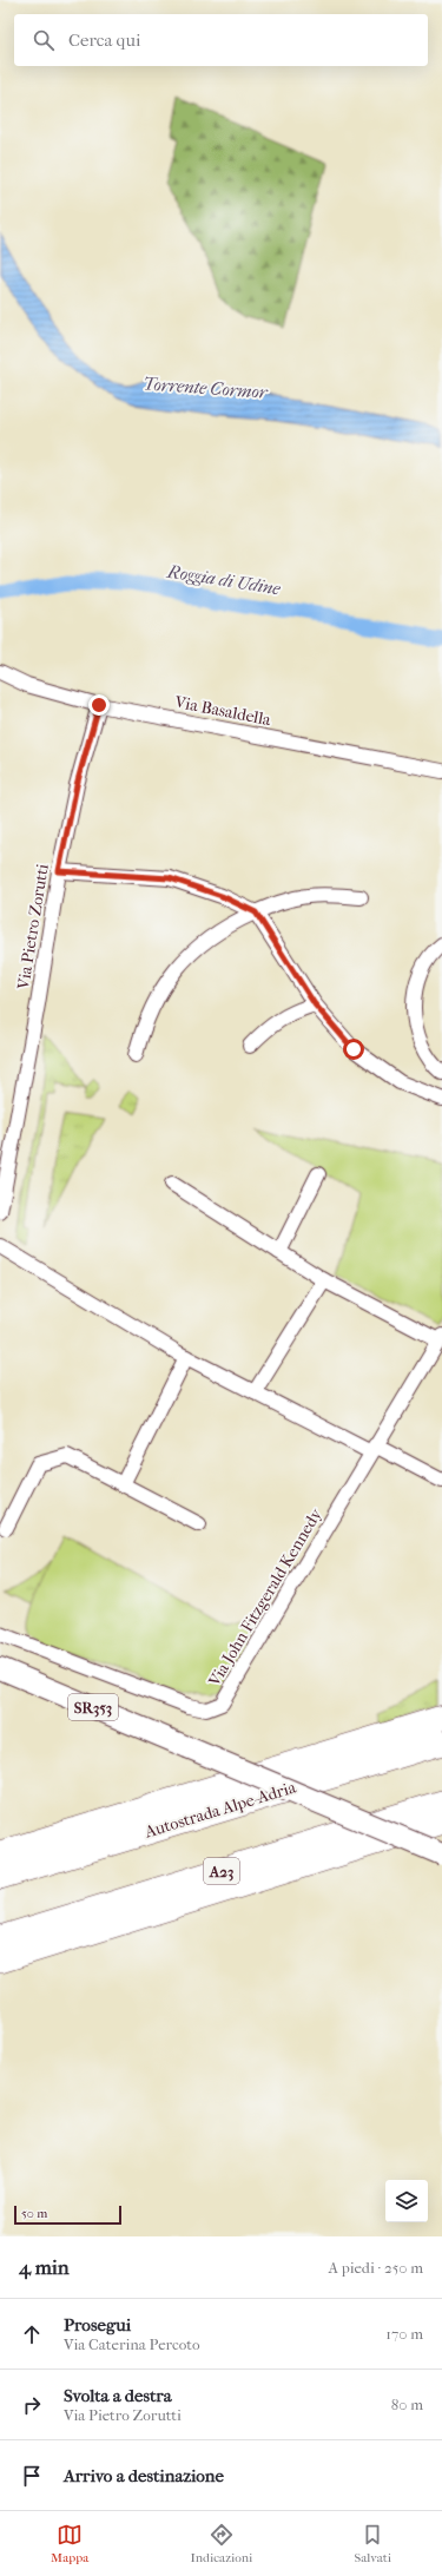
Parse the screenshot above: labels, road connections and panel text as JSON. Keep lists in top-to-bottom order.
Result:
{
  "streets": {
    "highway": ["Autostrada Alpe-Adria", "A23"],
    "main road": ["SR353"],
    "street": ["Via Basaldella", "Via Pietro Zorutti", "Via John Fitzgerald Kennedy"]
  },
  "crossings": [
    ["Via Basaldella", "Via Pietro Zorutti"]
  ],
  "water": ["Torrente Cormor", "Roggia di Udine"],
  "scale_bar": "50 m",
  "page": {
    "search": "Cerca qui",
    "scale": "50 m",
    "heading": ["4 min", "A piedi · 250 m"],
    "list": [
      ["Prosegui", "Via Caterina Percoto", "170 m"],
      ["Svolta a destra", "Via Pietro Zorutti", "80 m"],
      "Arrivo a destinazione"
    ],
    "nav": ["Mappa", "Indicazioni", "Salvati"]
  }
}
